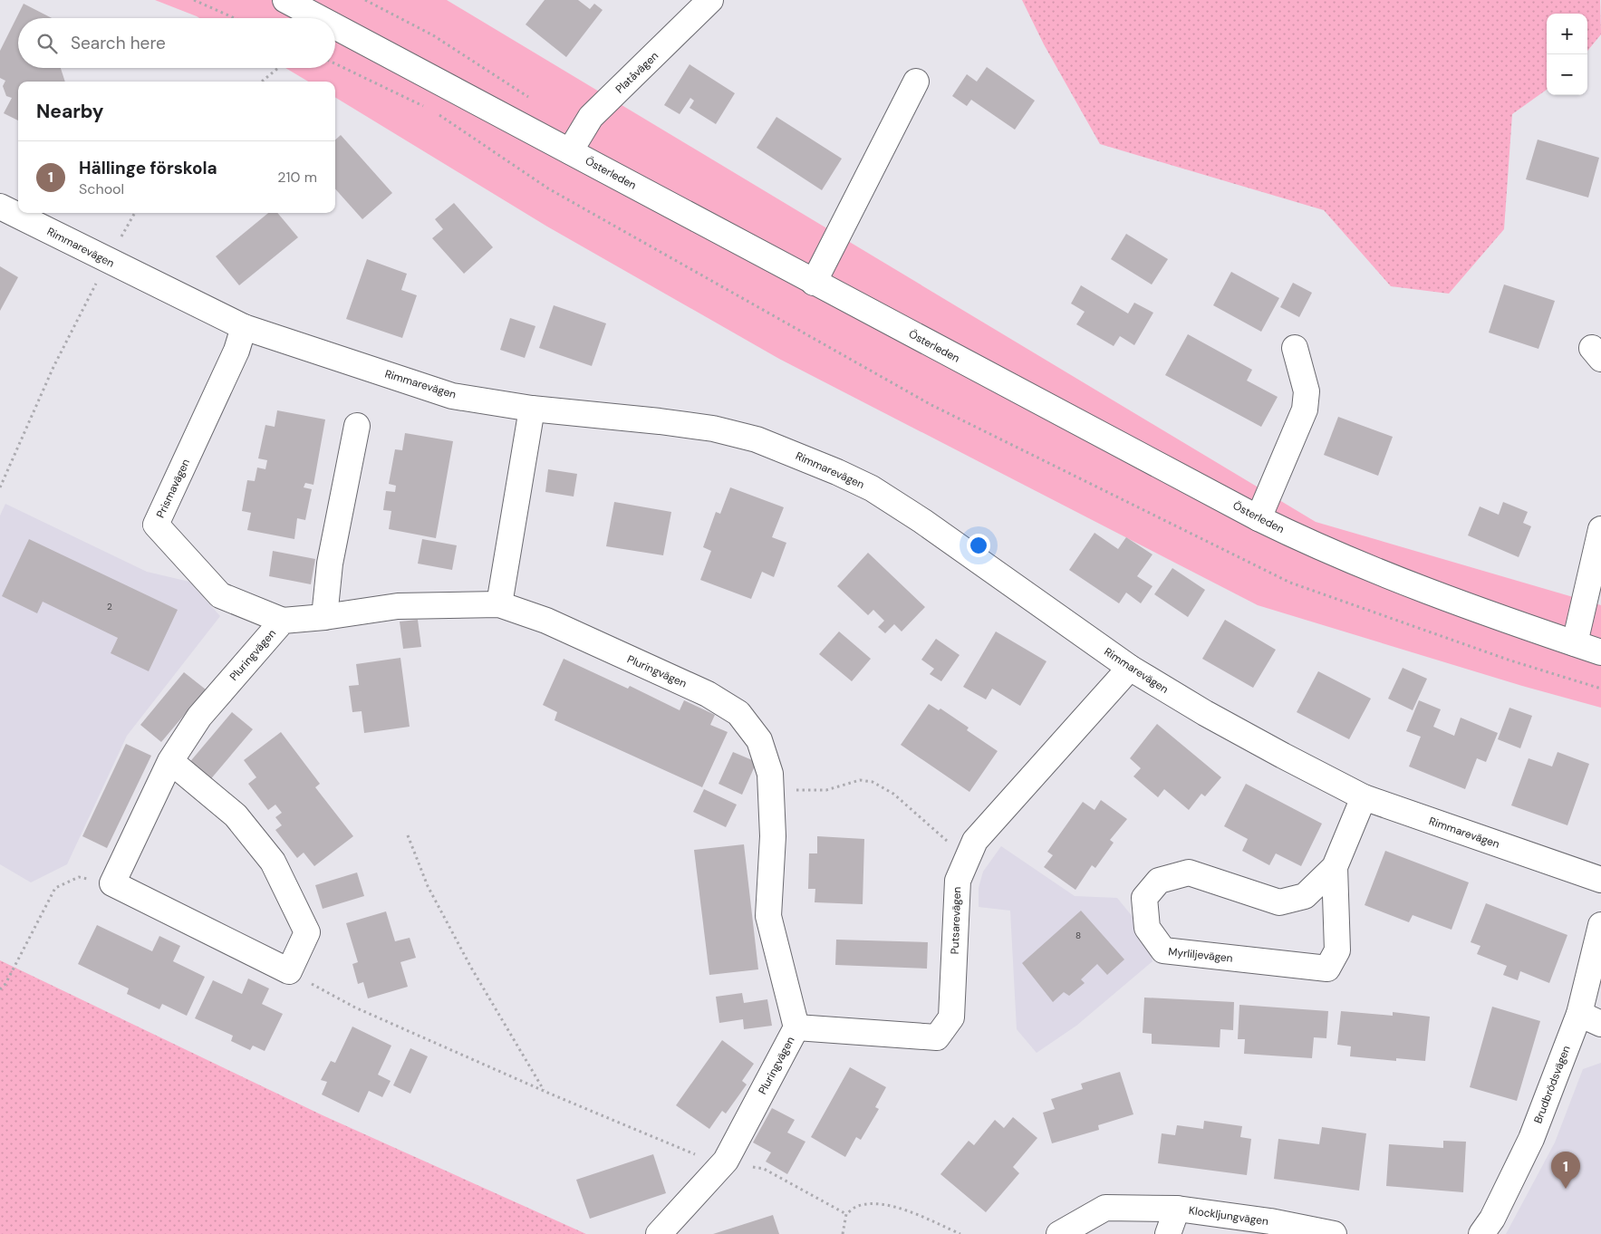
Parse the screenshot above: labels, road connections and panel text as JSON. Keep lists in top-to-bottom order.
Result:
{
  "streets": {
    "street": [
      "Platåvägen",
      "Österleden",
      "Rimmarevägen",
      "Prismavägen",
      "Pluringvägen",
      "Putsarevägen",
      "Myrliljevägen",
      "Brudbrödsvägen",
      "Klockljungvägen"
    ]
  },
  "crossings": [
    ["Platåvägen", "Österleden"],
    ["Rimmarevägen", "Prismavägen"],
    ["Rimmarevägen", "Putsarevägen"],
    ["Rimmarevägen", "Myrliljevägen"],
    ["Prismavägen", "Pluringvägen"],
    ["Pluringvägen", "Putsarevägen"]
  ],
  "house_numbers": ["2", "8"],
  "page": {
    "map_buttons": ["+", "−"],
    "search": "Search here",
    "heading": "Nearby",
    "list": [
      {
        "mark": "1",
        "name": "Hällinge förskola",
        "note": "School",
        "value": "210 m"
      }
    ],
    "pins": "1"
  }
}
